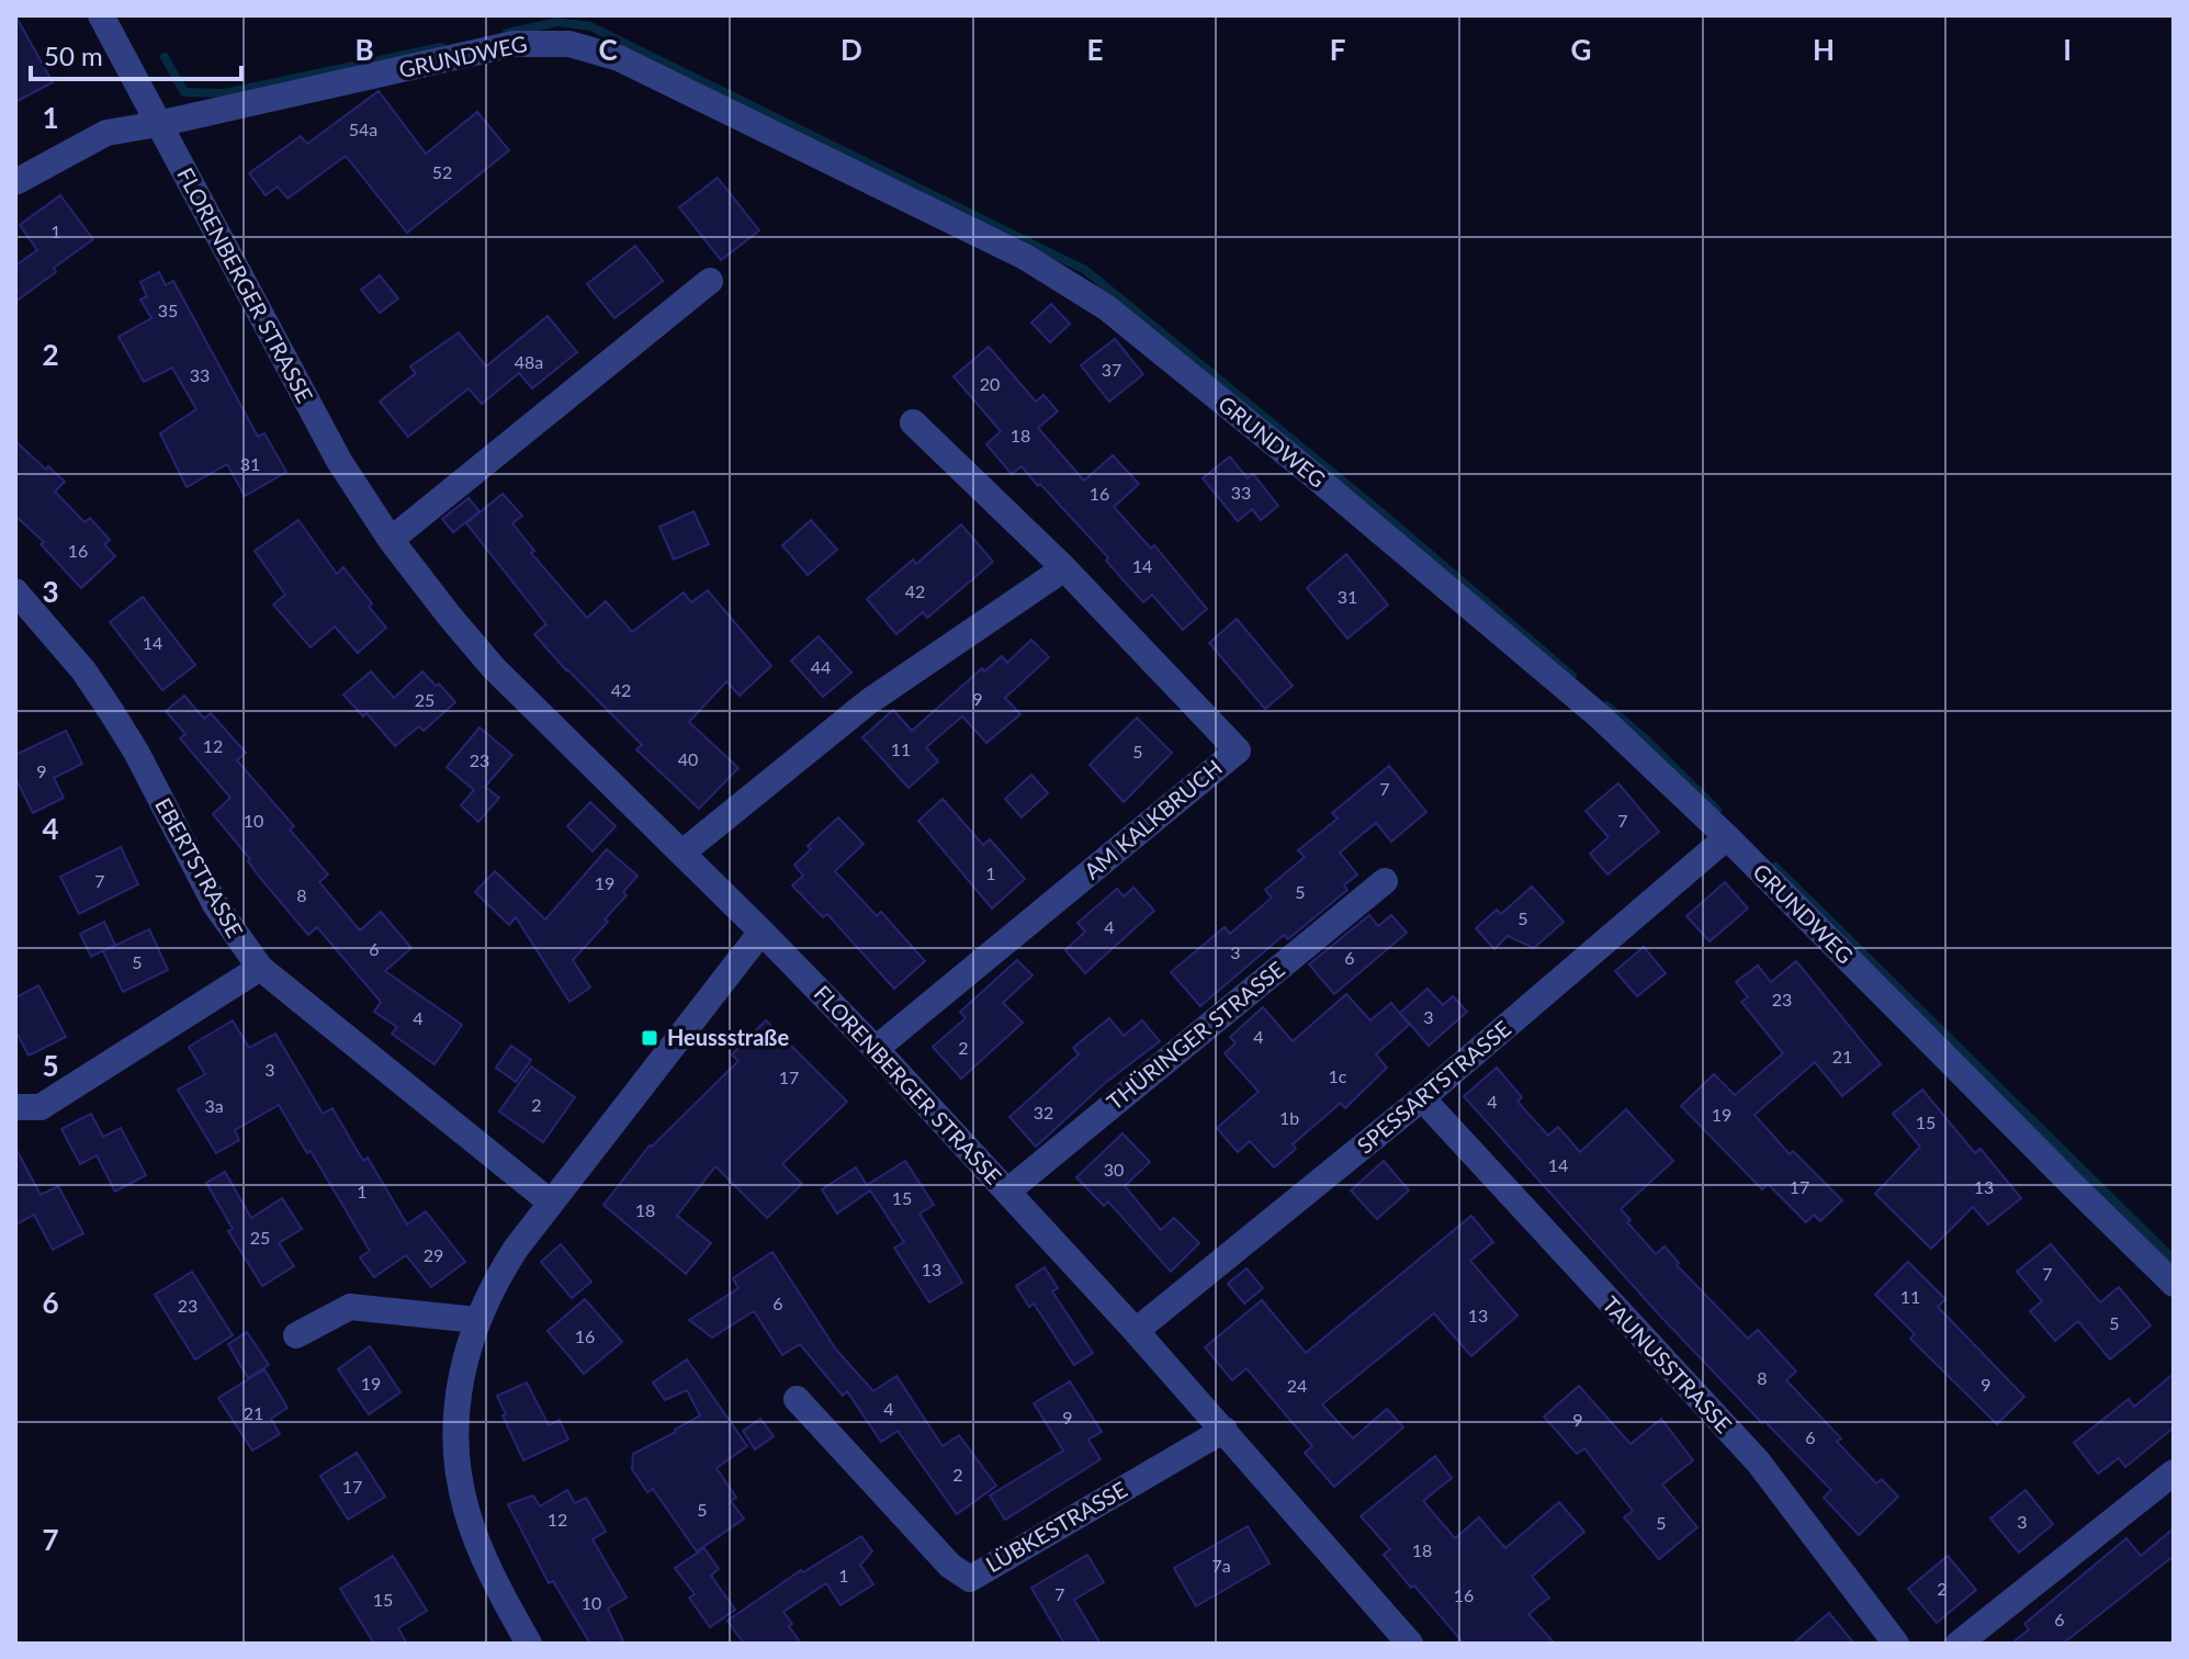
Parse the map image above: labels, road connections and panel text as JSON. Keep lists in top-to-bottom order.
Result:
{
  "streets": {
    "street": [
      "GRUNDWEG",
      "FLORENBERGER STRASSE",
      "AM KALKBRUCH",
      "EBERTSTRASSE",
      "THÜRINGER STRASSE",
      "SPESSARTSTRASSE",
      "TAUNUSSTRASSE",
      "LÜBKESTRASSE"
    ]
  },
  "crossings": [
    ["GRUNDWEG", "FLORENBERGER STRASSE"],
    ["GRUNDWEG", "SPESSARTSTRASSE"],
    ["FLORENBERGER STRASSE", "AM KALKBRUCH"],
    ["FLORENBERGER STRASSE", "THÜRINGER STRASSE"],
    ["FLORENBERGER STRASSE", "SPESSARTSTRASSE"],
    ["FLORENBERGER STRASSE", "LÜBKESTRASSE"],
    ["SPESSARTSTRASSE", "TAUNUSSTRASSE"]
  ],
  "places": {
    "transit": ["Heussstraße"]
  },
  "house_numbers": [
    "54a",
    "52",
    "1",
    "35",
    "48a",
    "37",
    "33",
    "20",
    "18",
    "31",
    "33",
    "16",
    "16",
    "14",
    "42",
    "31",
    "14",
    "44",
    "42",
    "9",
    "25",
    "12",
    "11",
    "5",
    "40",
    "23",
    "9",
    "7",
    "10",
    "7",
    "1",
    "7",
    "19",
    "5",
    "8",
    "5",
    "4",
    "6",
    "3",
    "6",
    "5",
    "23",
    "3",
    "4",
    "4",
    "2",
    "21",
    "3",
    "1c",
    "17",
    "4",
    "2",
    "3a",
    "32",
    "19",
    "1b",
    "15",
    "14",
    "30",
    "17",
    "13",
    "1",
    "15",
    "18",
    "25",
    "29",
    "13",
    "7",
    "11",
    "6",
    "23",
    "13",
    "5",
    "16",
    "8",
    "19",
    "9",
    "24",
    "4",
    "21",
    "9",
    "9",
    "6",
    "2",
    "17",
    "5",
    "12",
    "3",
    "5",
    "18",
    "7a",
    "1",
    "2",
    "7",
    "16",
    "15",
    "10",
    "6"
  ],
  "scale_bar": "50 m",
  "grid": {
    "columns": [
      "B",
      "C",
      "D",
      "E",
      "F",
      "G",
      "H",
      "I"
    ],
    "rows": [
      "1",
      "2",
      "3",
      "4",
      "5",
      "6",
      "7"
    ]
  }
}
